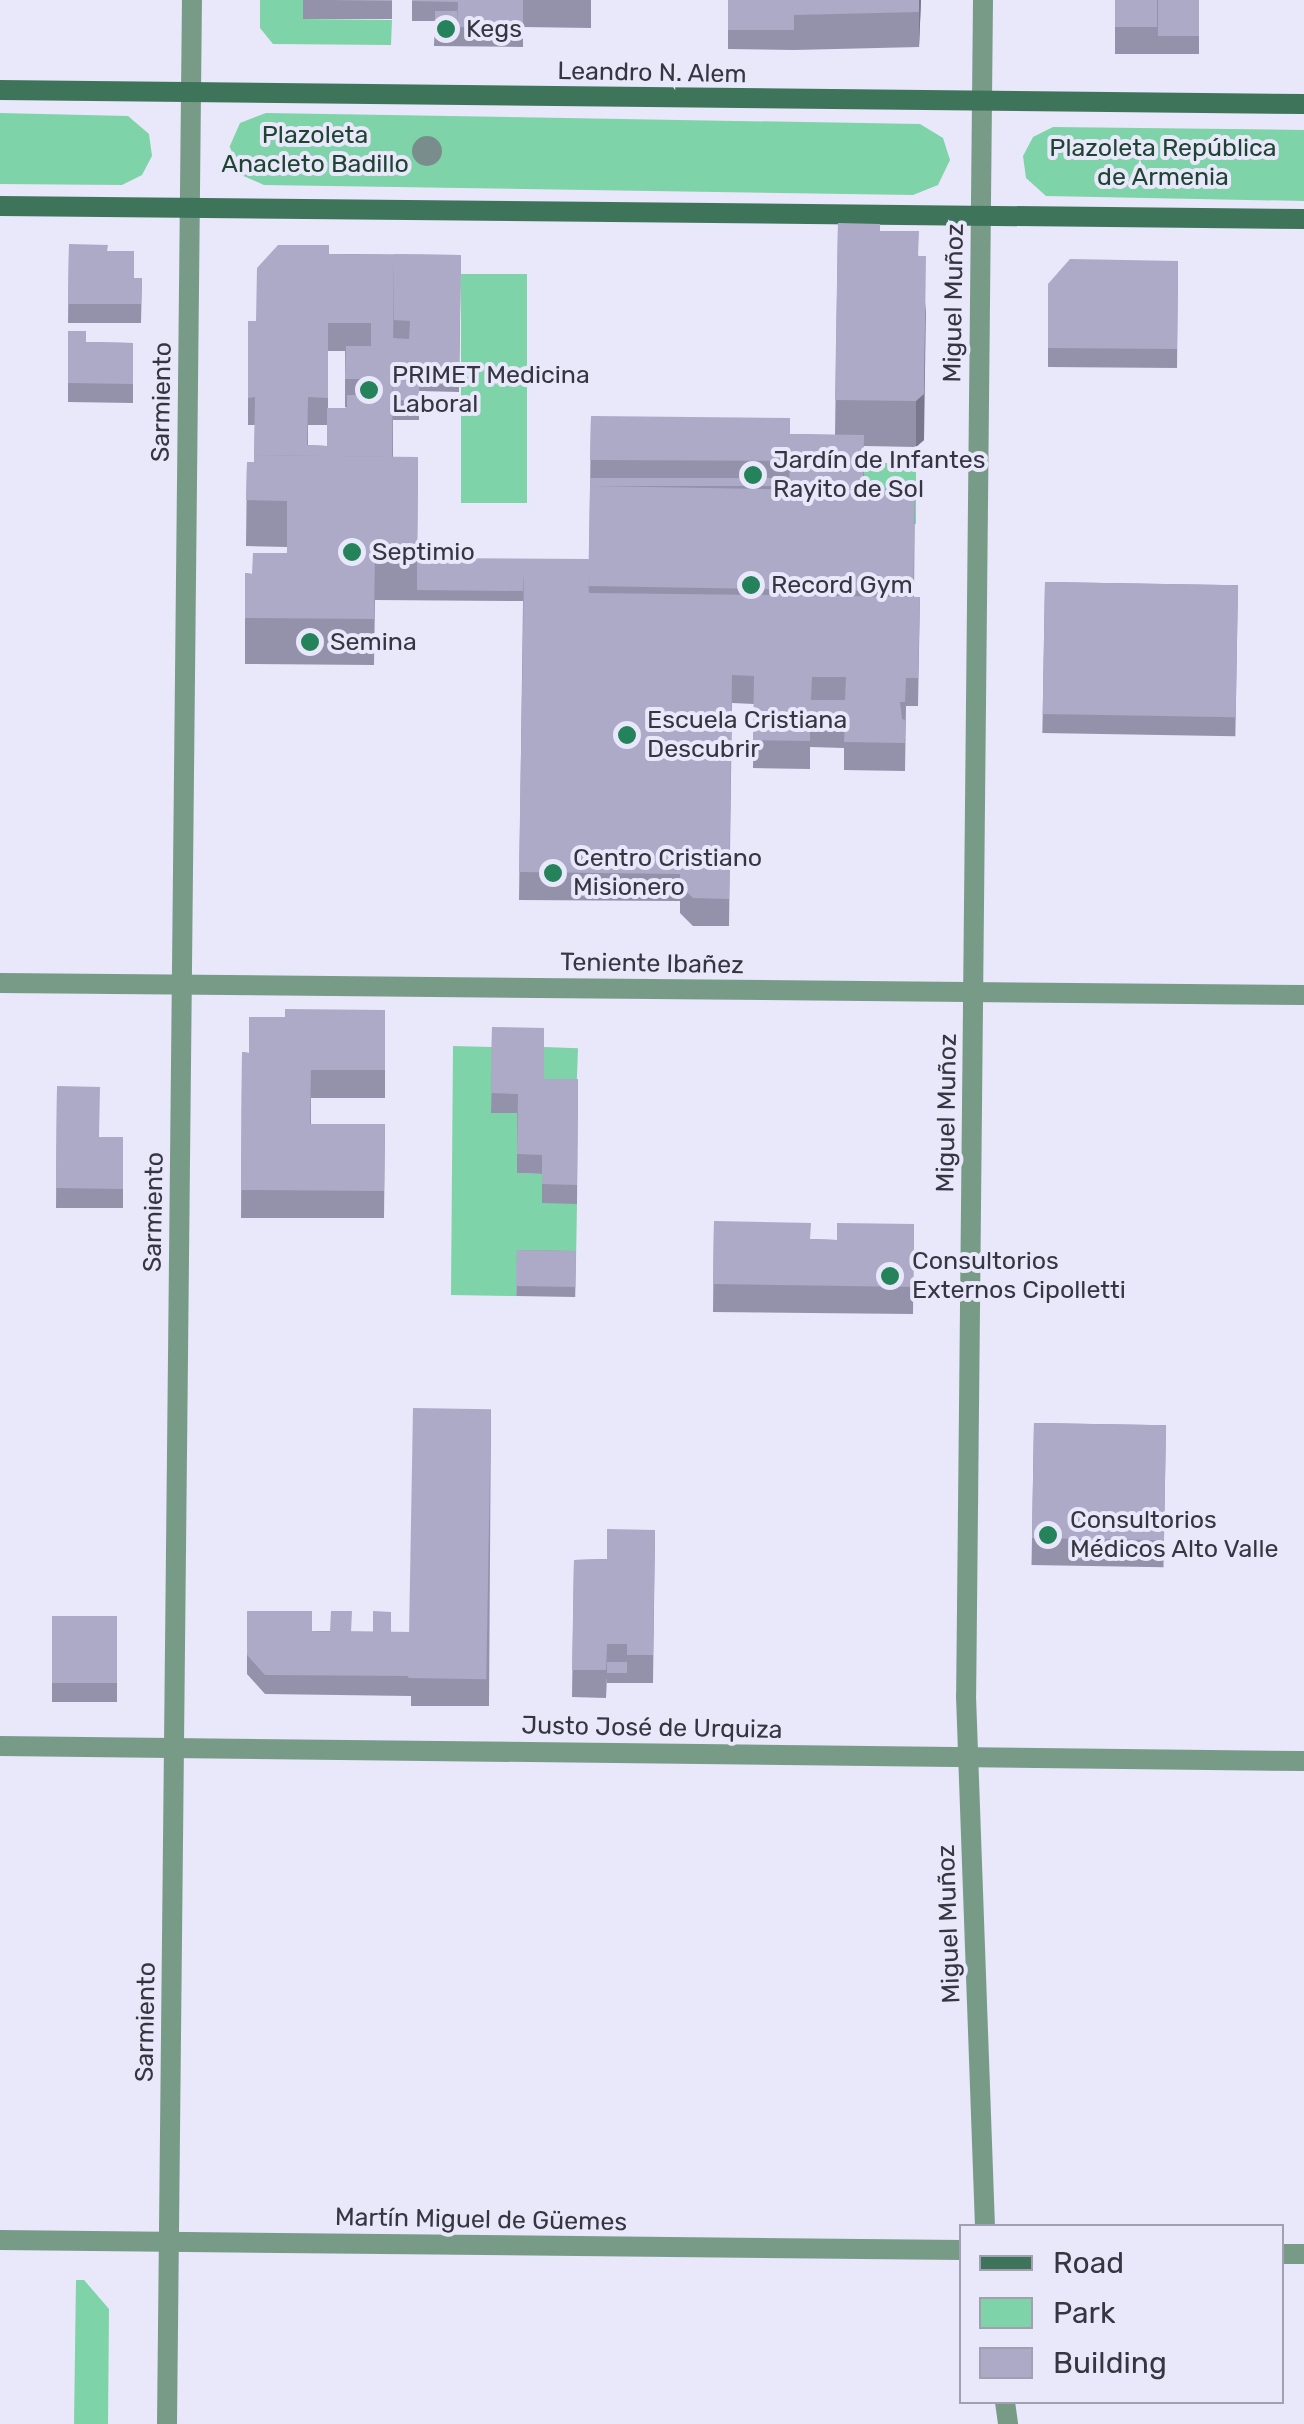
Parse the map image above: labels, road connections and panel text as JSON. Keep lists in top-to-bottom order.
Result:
{
  "streets": {
    "main road": ["Leandro N. Alem"],
    "street": [
      "Miguel Muñoz",
      "Sarmiento",
      "Teniente Ibañez",
      "Justo José de Urquiza",
      "Martín Miguel de Güemes"
    ]
  },
  "crossings": [
    ["Leandro N. Alem", "Miguel Muñoz"],
    ["Leandro N. Alem", "Sarmiento"],
    ["Miguel Muñoz", "Teniente Ibañez"],
    ["Miguel Muñoz", "Justo José de Urquiza"],
    ["Sarmiento", "Teniente Ibañez"],
    ["Sarmiento", "Justo José de Urquiza"],
    ["Sarmiento", "Martín Miguel de Güemes"]
  ],
  "parks": ["Plazoleta Anacleto Badillo", "Plazoleta República de Armenia"],
  "places": [
    "Kegs",
    "PRIMET Medicina Laboral",
    "Jardín de Infantes Rayito de Sol",
    "Septimio",
    "Record Gym",
    "Semina",
    "Escuela Cristiana Descubrir",
    "Centro Cristiano Misionero",
    "Consultorios Externos Cipolletti",
    "Consultorios Médicos Alto Valle"
  ],
  "legend": ["Road", "Park", "Building"]
}
